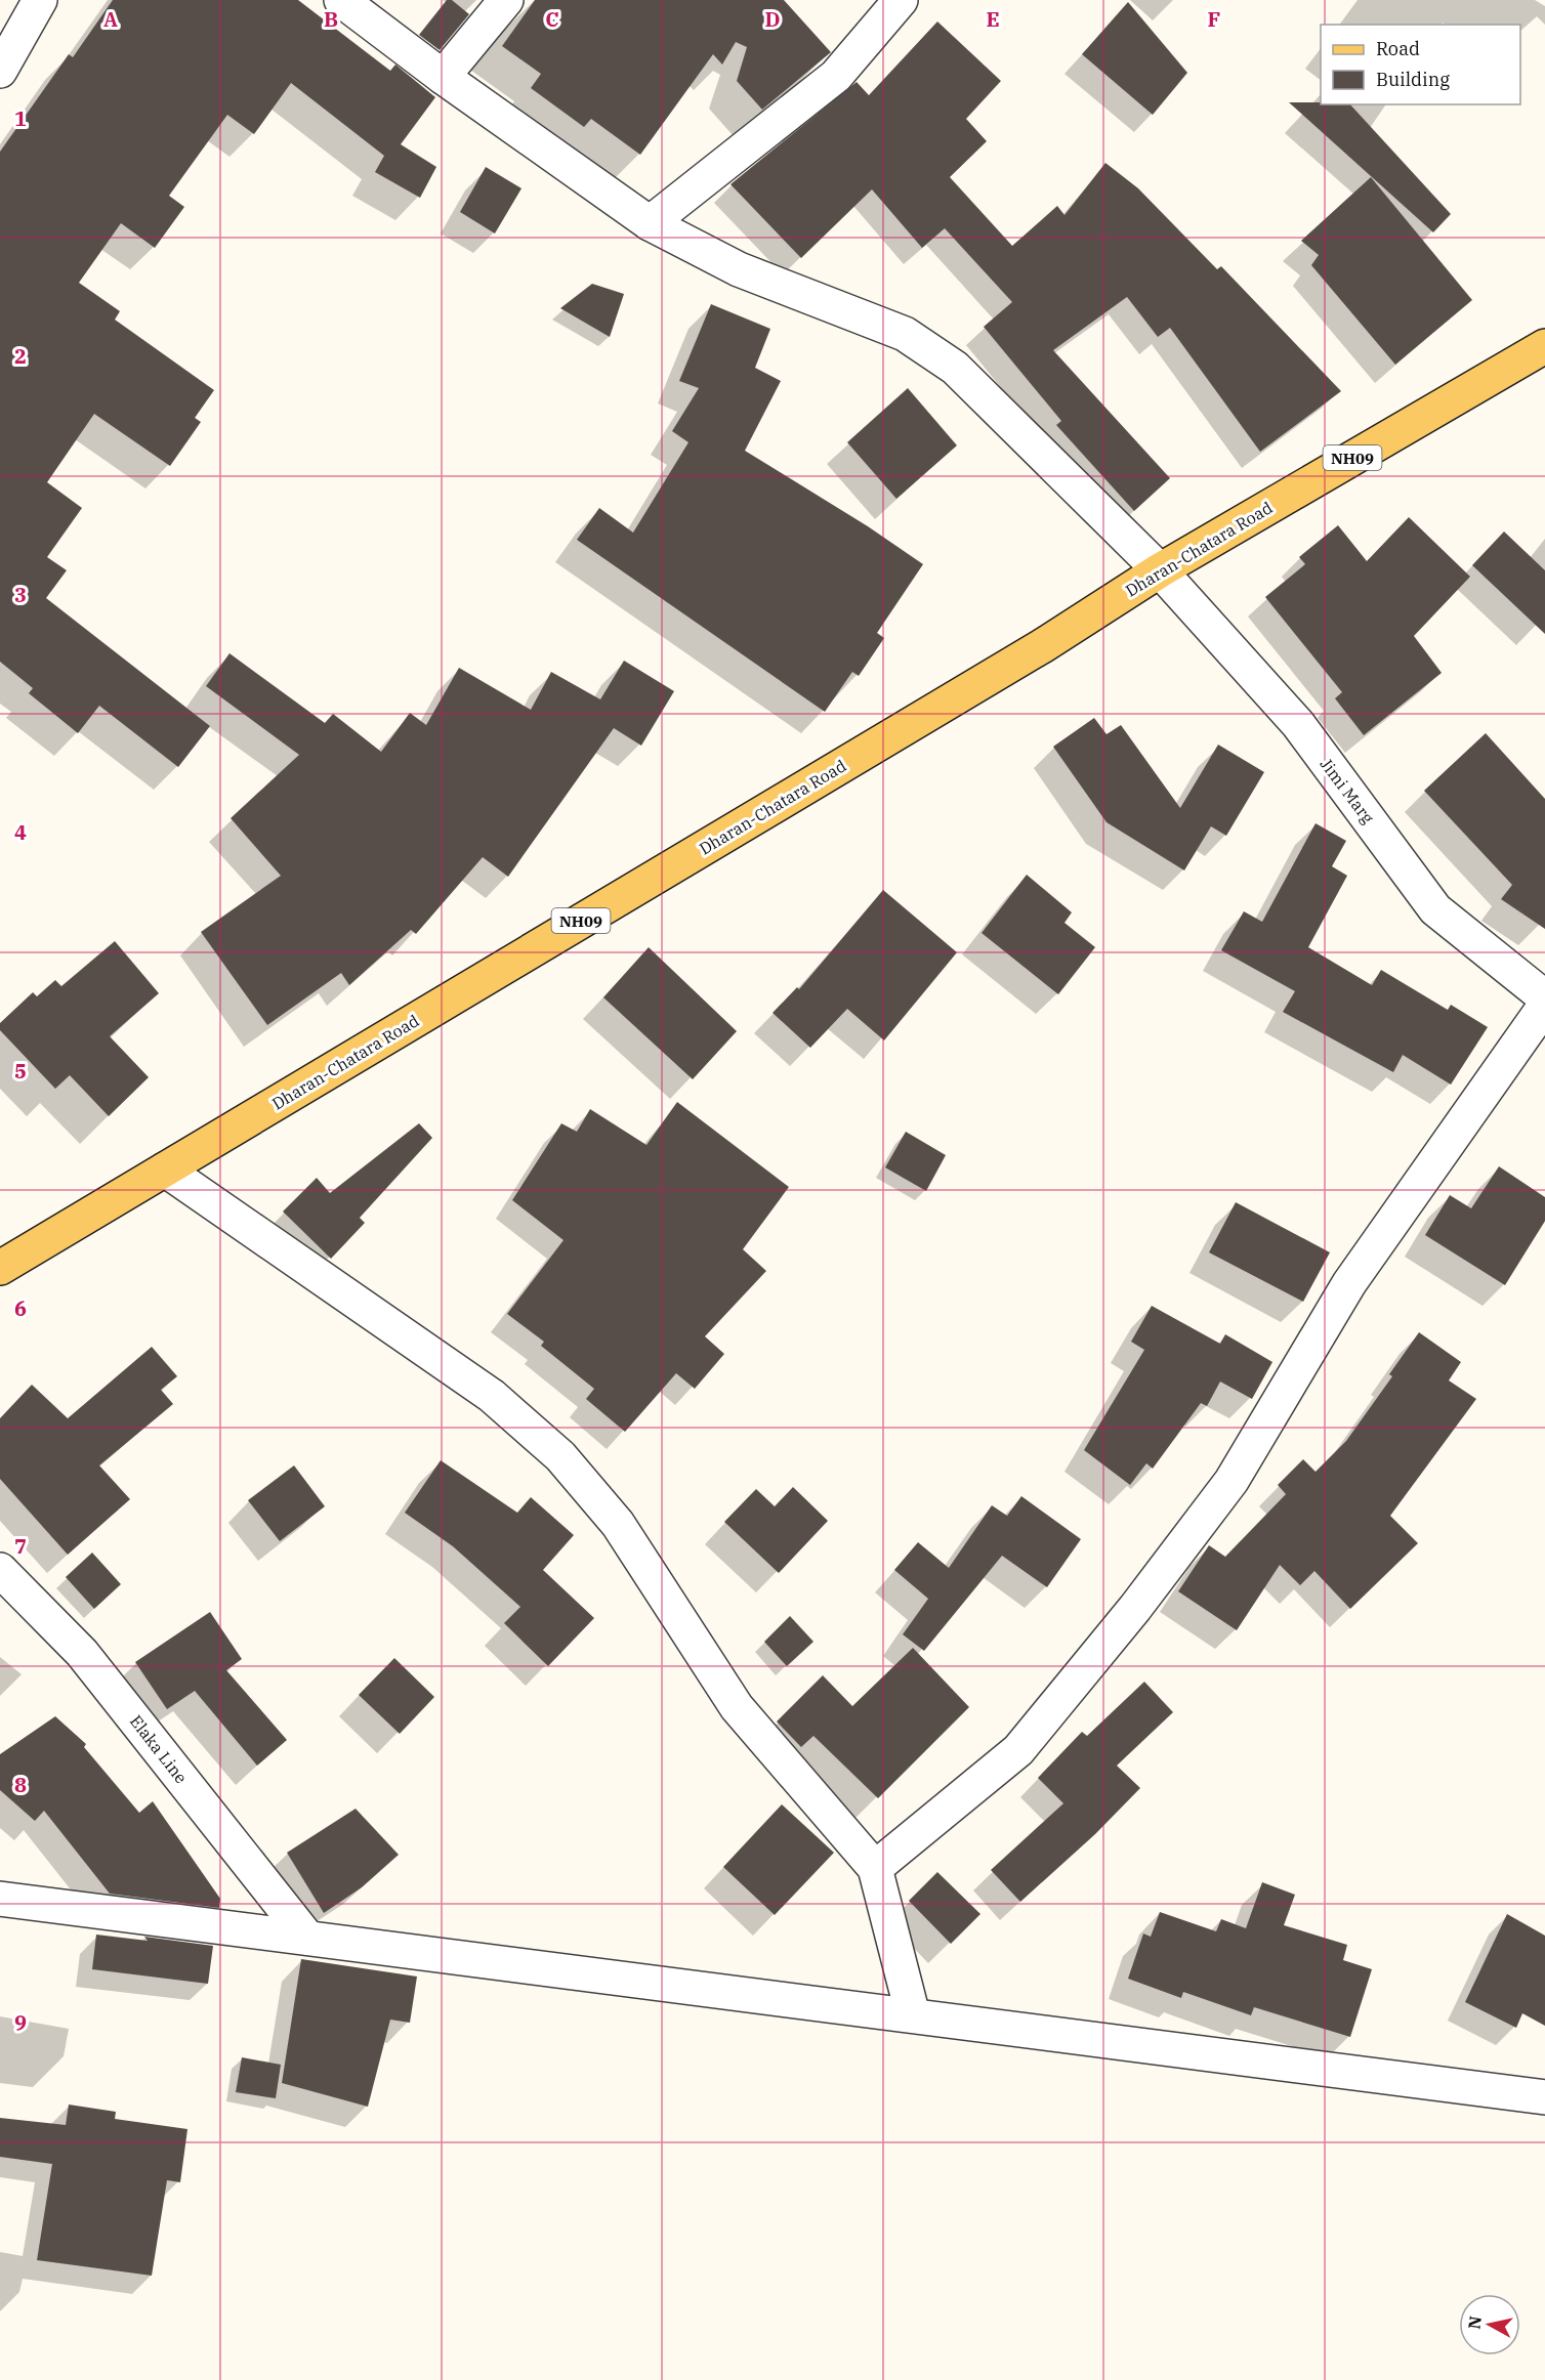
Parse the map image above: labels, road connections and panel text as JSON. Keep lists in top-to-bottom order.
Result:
{
  "streets": {
    "main road": ["NH09", "Dharan-Chatara Road"],
    "street": ["Jimi Marg", "Elaka Line"]
  },
  "crossings": [
    ["Dharan-Chatara Road", "Jimi Marg"]
  ],
  "legend": ["Road", "Building"],
  "north": "left",
  "grid": {
    "columns": [
      "A",
      "B",
      "C",
      "D",
      "E",
      "F"
    ],
    "rows": [
      "1",
      "2",
      "3",
      "4",
      "5",
      "6",
      "7",
      "8",
      "9"
    ]
  }
}
